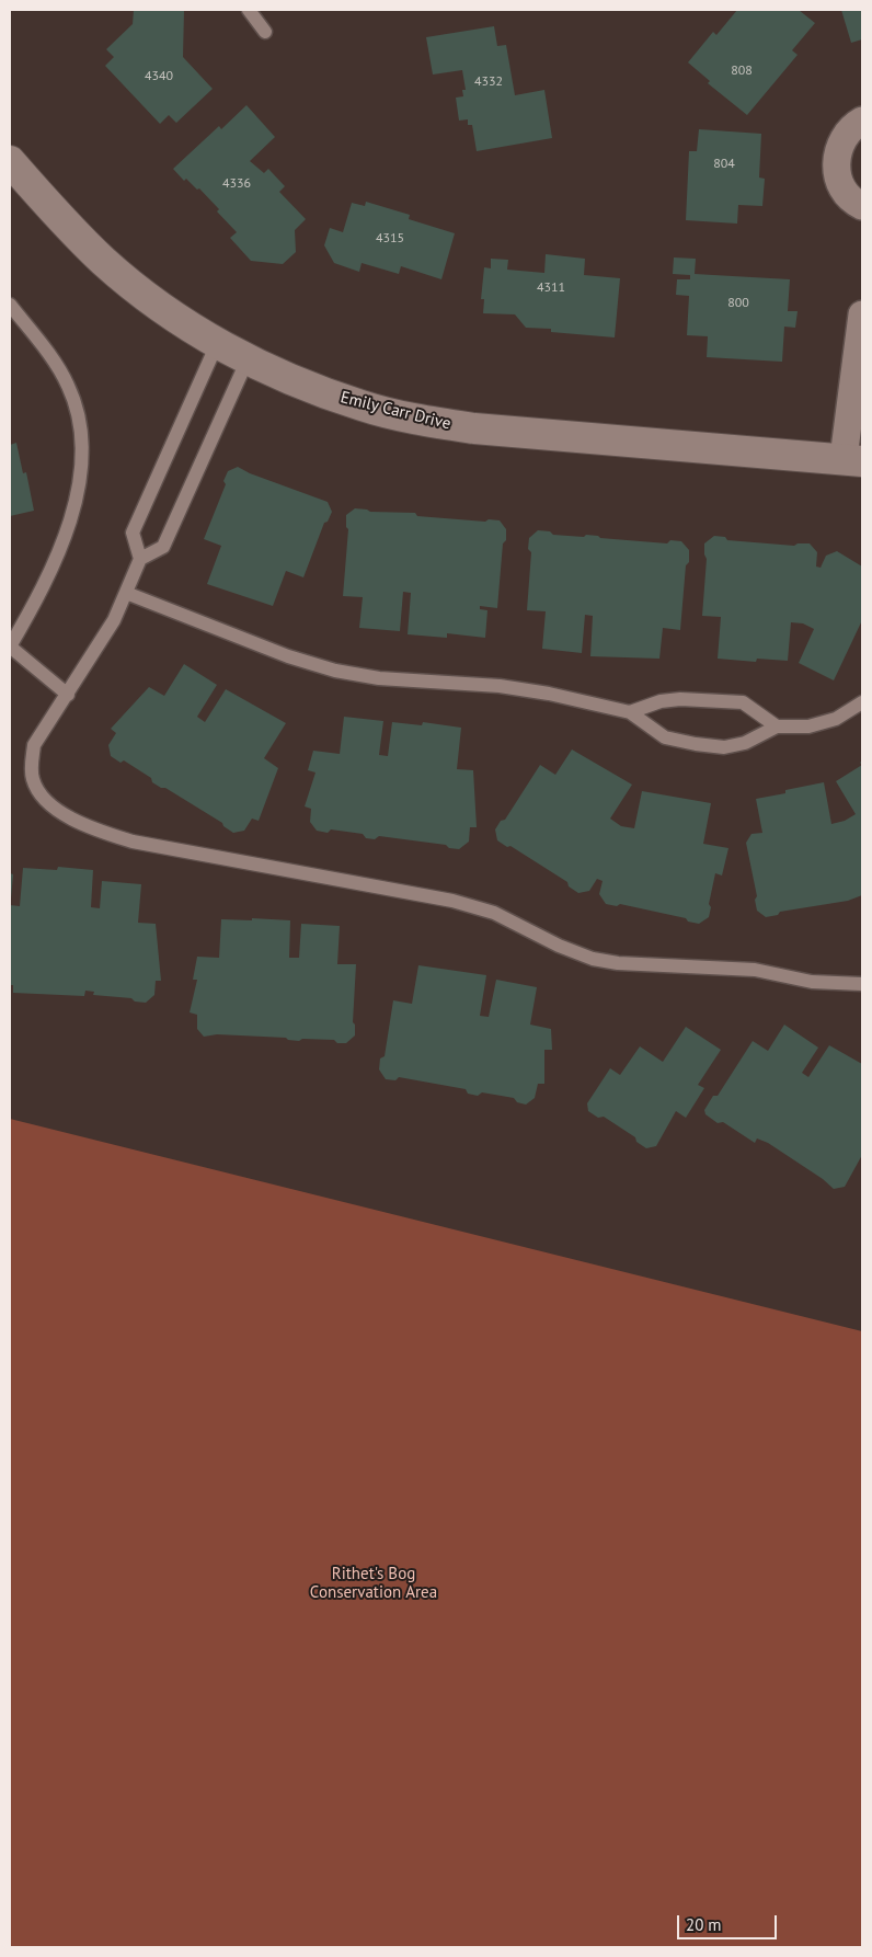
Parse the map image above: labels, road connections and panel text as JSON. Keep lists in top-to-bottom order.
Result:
{
  "streets": {
    "street": ["Emily Carr Drive"]
  },
  "parks": ["Rithet's Bog Conservation Area"],
  "house_numbers": [
    "808",
    "4340",
    "4332",
    "804",
    "4336",
    "4315",
    "4311",
    "800"
  ],
  "scale_bar": "20 m"
}
